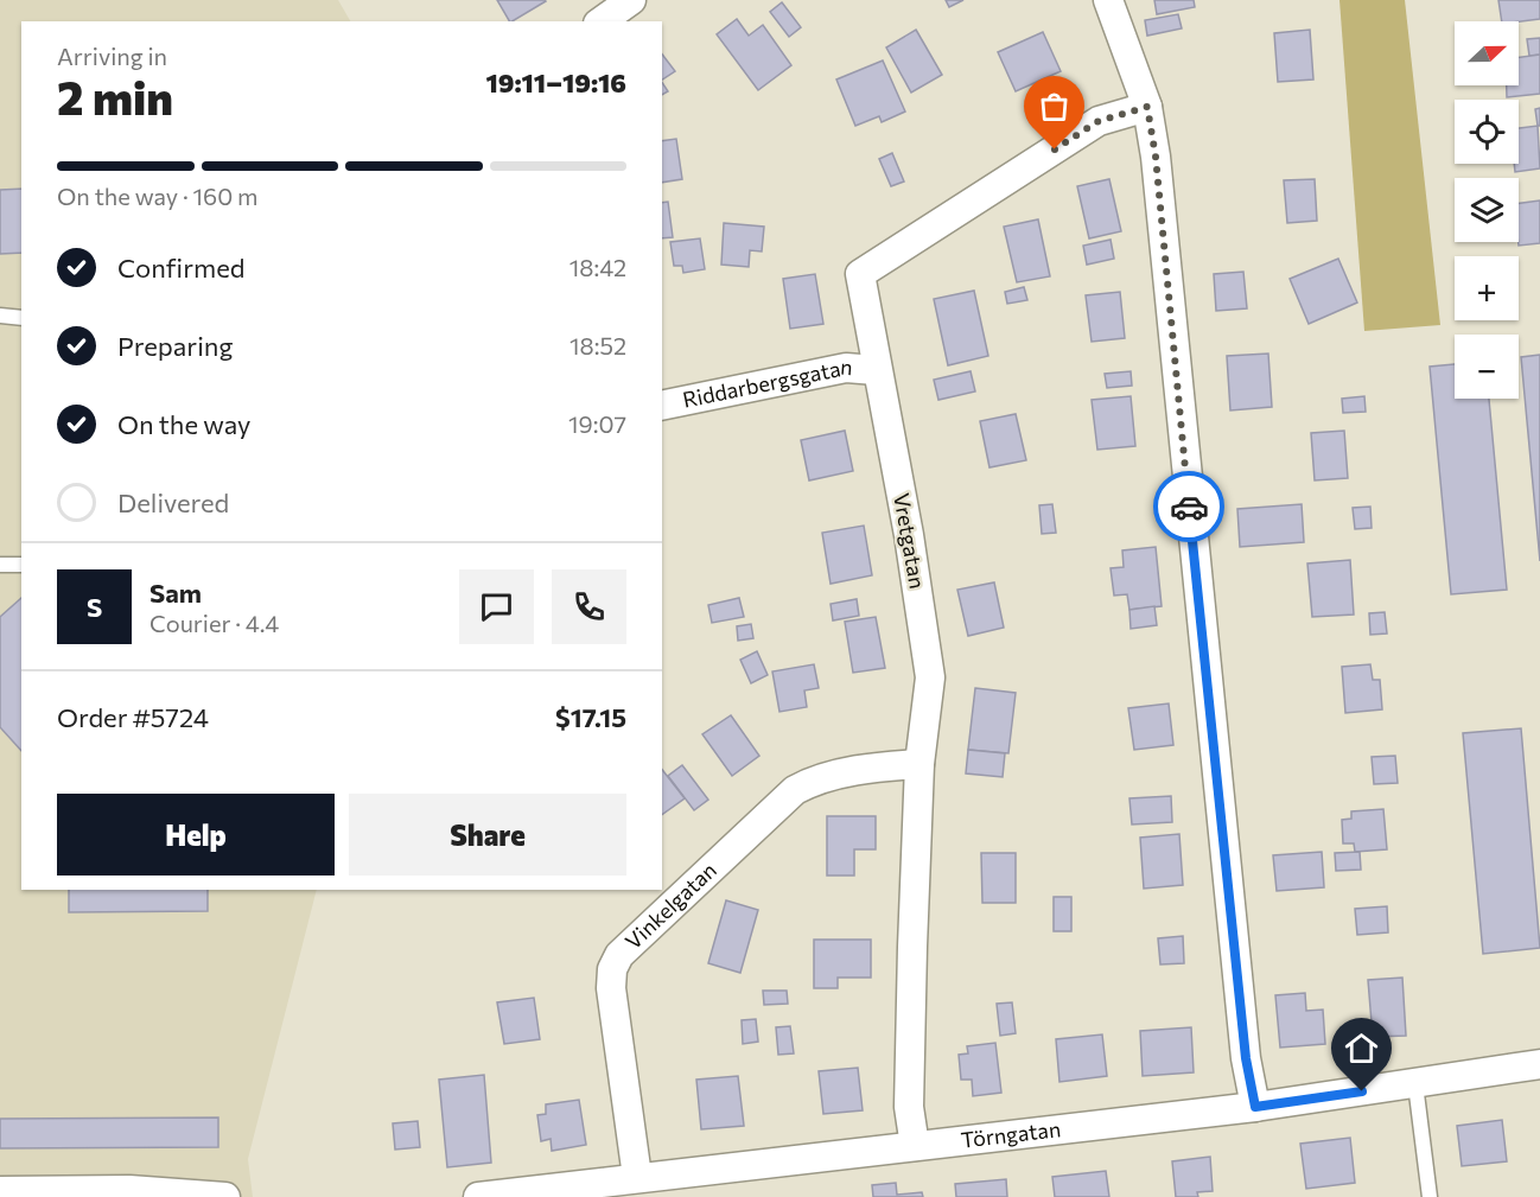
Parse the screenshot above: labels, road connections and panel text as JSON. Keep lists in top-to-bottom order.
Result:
{
  "streets": {
    "street": [
      "Riddarbergsgatan",
      "Vretgatan",
      "Vinkelgatan",
      "Törngatan"
    ]
  },
  "crossings": [
    ["Riddarbergsgatan", "Vretgatan"],
    ["Vretgatan", "Vinkelgatan"],
    ["Vretgatan", "Törngatan"],
    ["Vinkelgatan", "Törngatan"]
  ],
  "north": "right",
  "page": {
    "map_buttons": ["+", "−"],
    "heading": ["2 min", "Arriving in", "19:11–19:16"],
    "panel": [
      "Sam",
      "Courier · 4.4",
      "Order #5724",
      "$17.15"
    ],
    "bar": "On the way · 160 m",
    "list": [
      ["Confirmed", "18:42"],
      ["Preparing", "18:52"],
      ["On the way", "19:07"],
      "Delivered"
    ],
    "round": "S",
    "buttons": ["Help", "Share"]
  }
}
